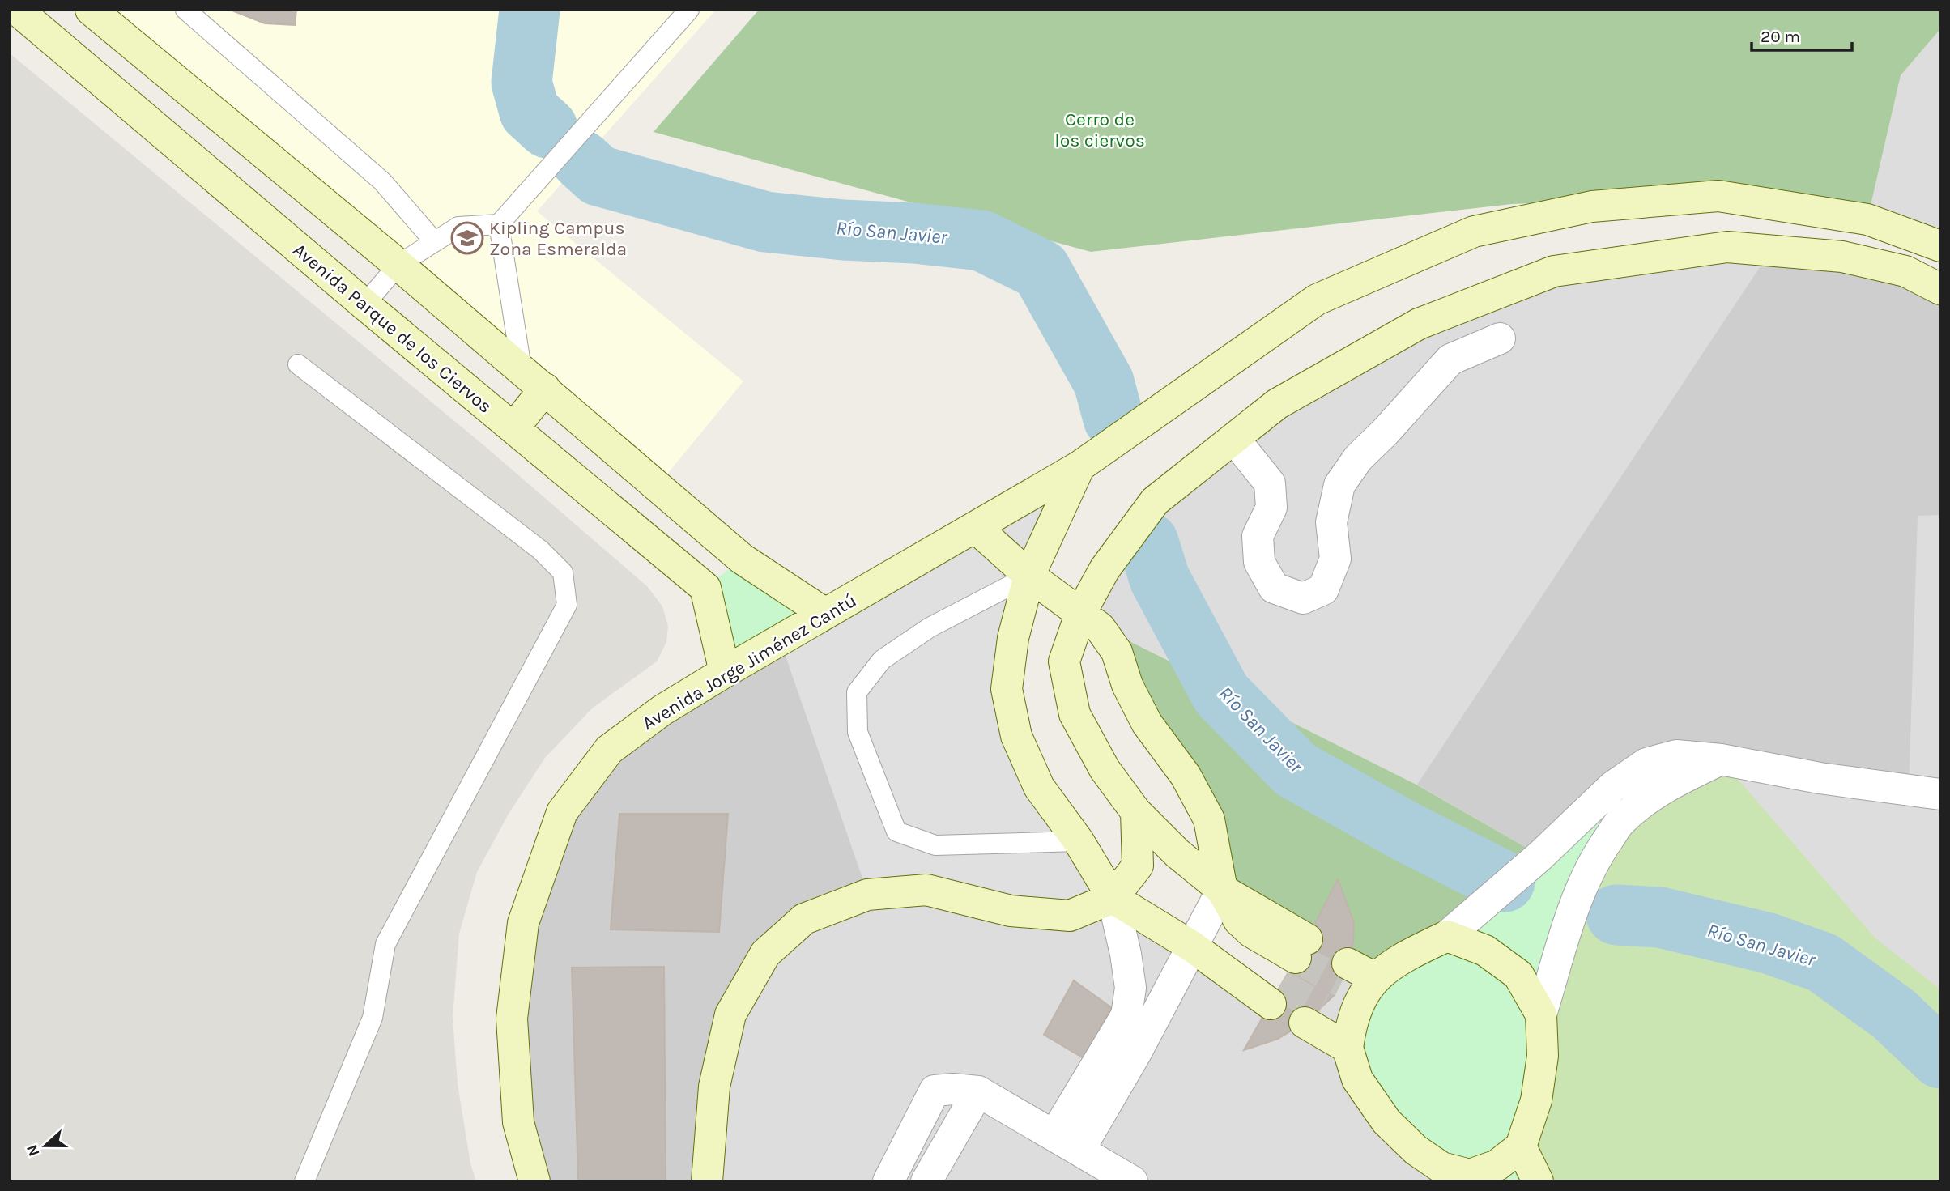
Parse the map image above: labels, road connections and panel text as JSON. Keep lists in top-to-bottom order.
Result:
{
  "streets": {
    "main road": ["Avenida Parque de los Ciervos", "Avenida Jorge Jiménez Cantú"]
  },
  "water": ["Río San Javier"],
  "parks": ["Cerro de los ciervos"],
  "places": {
    "school or university": ["Kipling Campus Zona Esmeralda"]
  },
  "scale_bar": "20 m",
  "north": "left"
}
